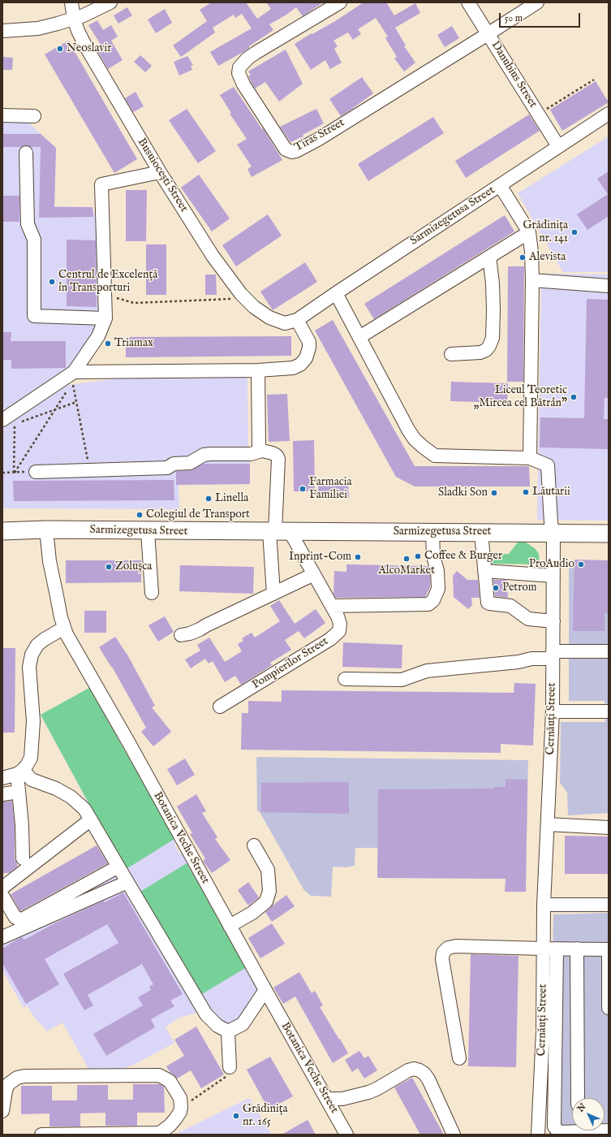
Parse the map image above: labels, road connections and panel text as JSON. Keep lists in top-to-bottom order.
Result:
{
  "streets": {
    "main road": ["Sarmizegetusa Street"],
    "street": [
      "Danubius Street",
      "Tiras Street",
      "Busuiocești Street",
      "Pompierilor Street",
      "Cernăuți Street",
      "Botanica Veche Street"
    ]
  },
  "crossings": [
    ["Danubius Street", "Tiras Street"],
    ["Danubius Street", "Sarmizegetusa Street"],
    ["Busuiocești Street", "Sarmizegetusa Street"],
    ["Sarmizegetusa Street", "Pompierilor Street"],
    ["Sarmizegetusa Street", "Cernăuți Street"],
    ["Sarmizegetusa Street", "Botanica Veche Street"]
  ],
  "places": [
    "Neoslavir",
    "Grădinița nr. 141",
    "Alevista",
    "Centrul de Excelență în Transporturi",
    "Triamax",
    "Liceul Teoretic „Mircea cel Bătrân”",
    "Farmacia Familiei",
    "Lăutarii",
    "Sladki Son",
    "Linella",
    "Colegiul de Transport",
    "Coffee & Burger",
    "Inprint-Com",
    "AlcoMarket",
    "ProAudio",
    "Zolușca",
    "Petrom",
    "Grădinița nr. 165"
  ],
  "scale_bar": "50 m",
  "north": "top left"
}
